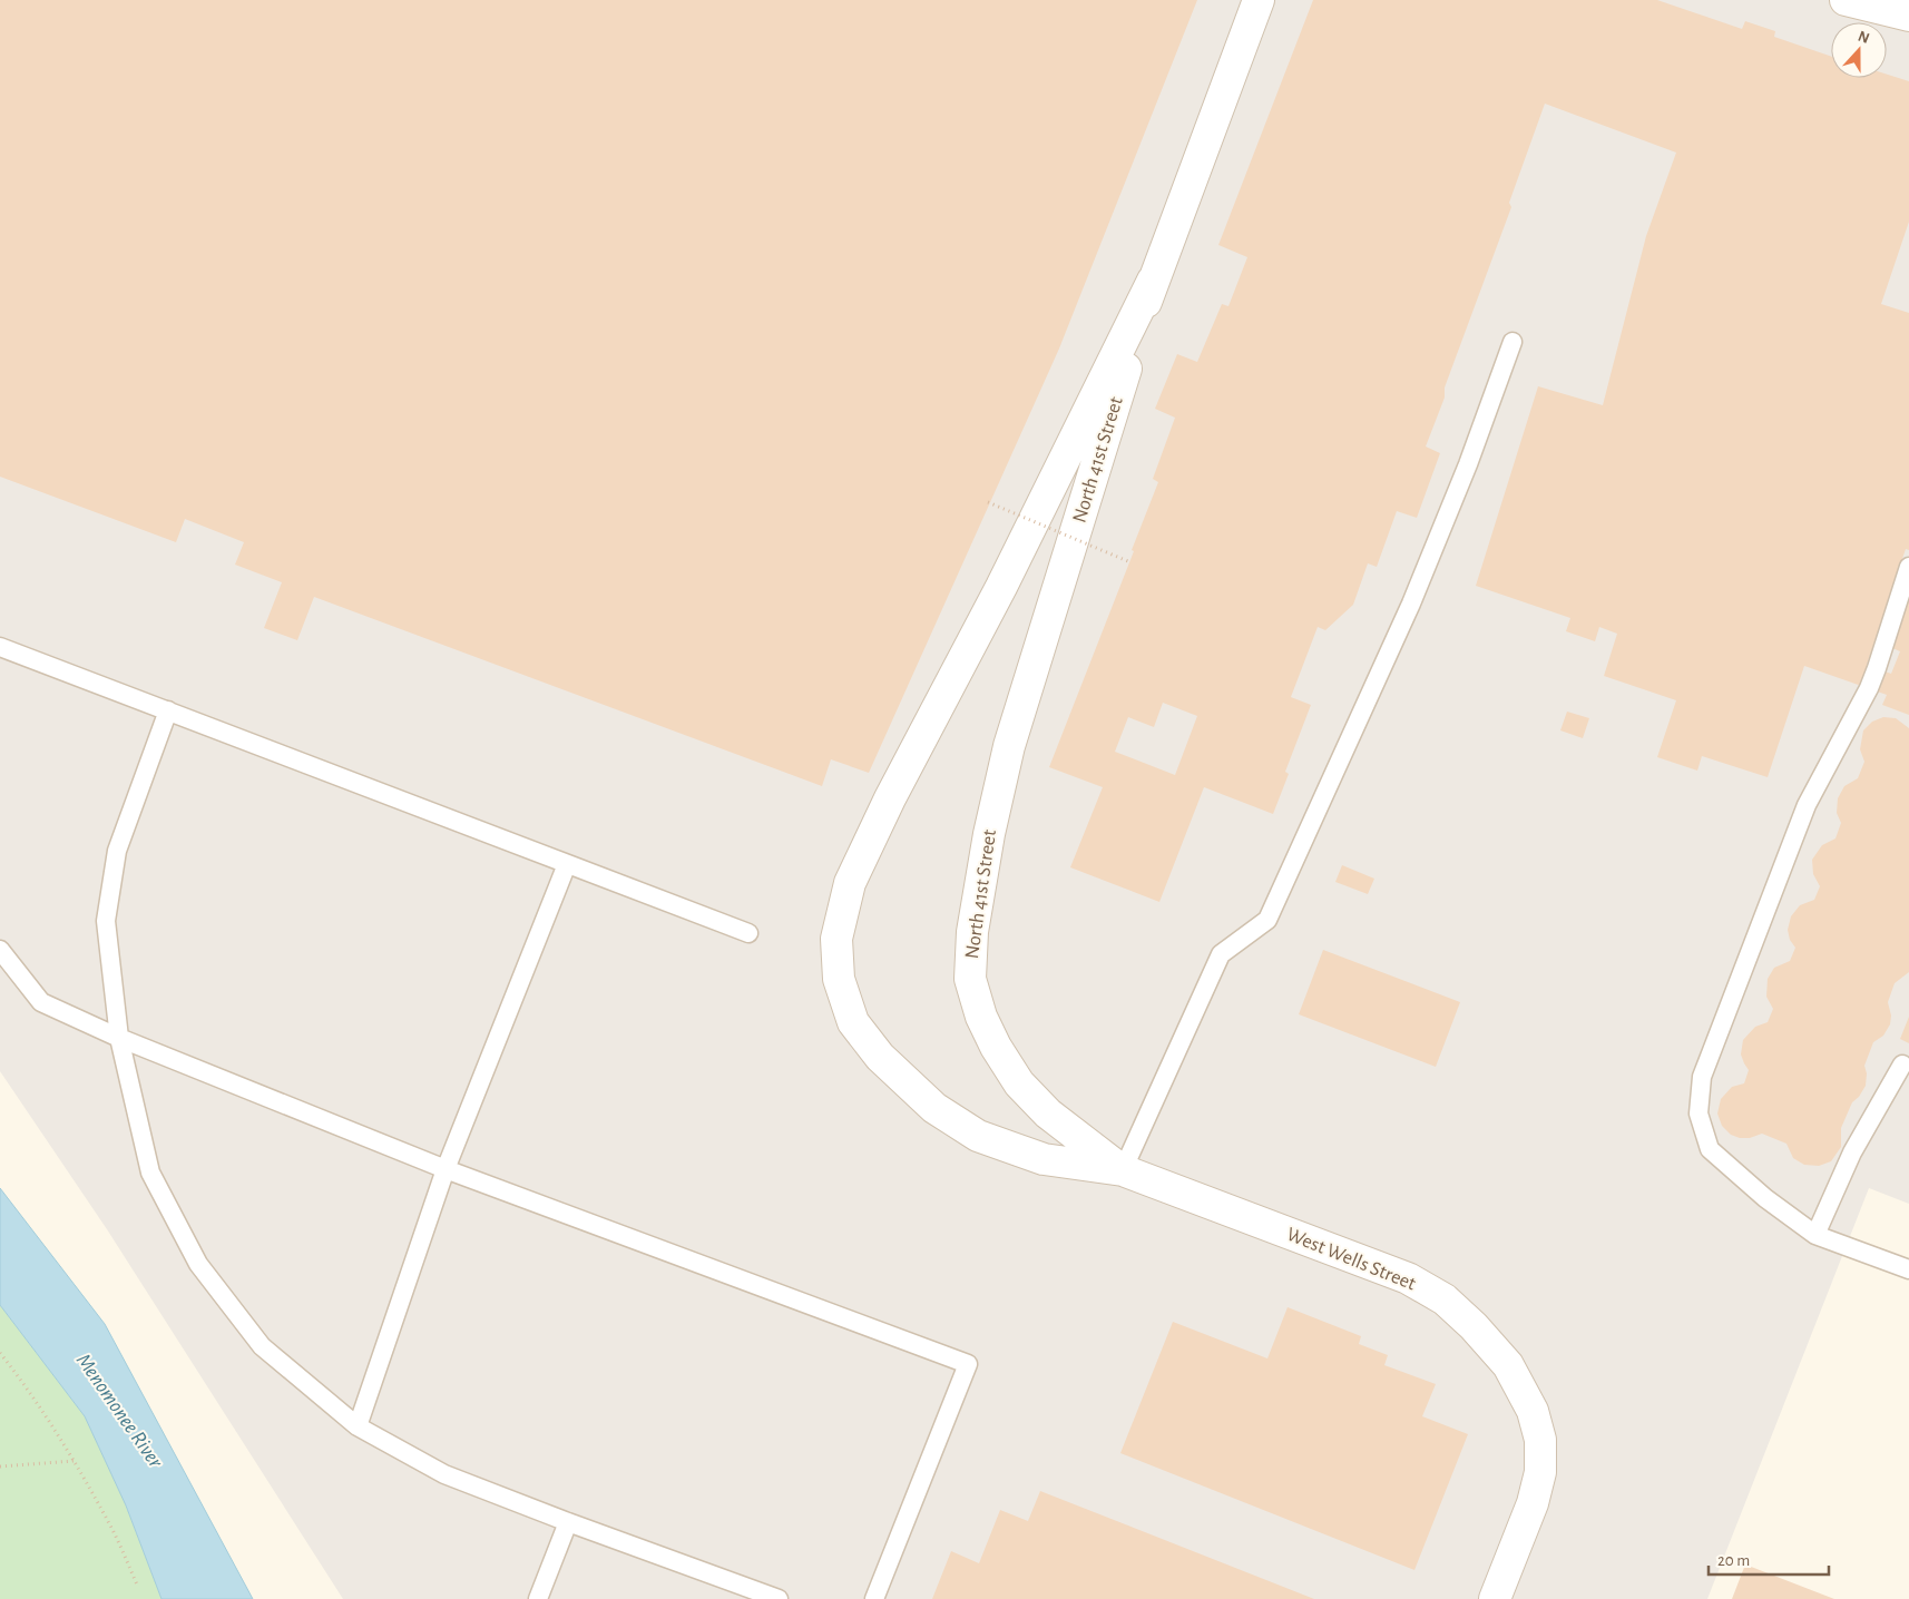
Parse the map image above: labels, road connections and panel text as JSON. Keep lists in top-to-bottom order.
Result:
{
  "streets": {
    "street": ["North 41st Street", "West Wells Street"]
  },
  "crossings": [
    ["North 41st Street", "West Wells Street"]
  ],
  "water": ["Menomonee River"],
  "scale_bar": "20 m",
  "north": "top"
}
